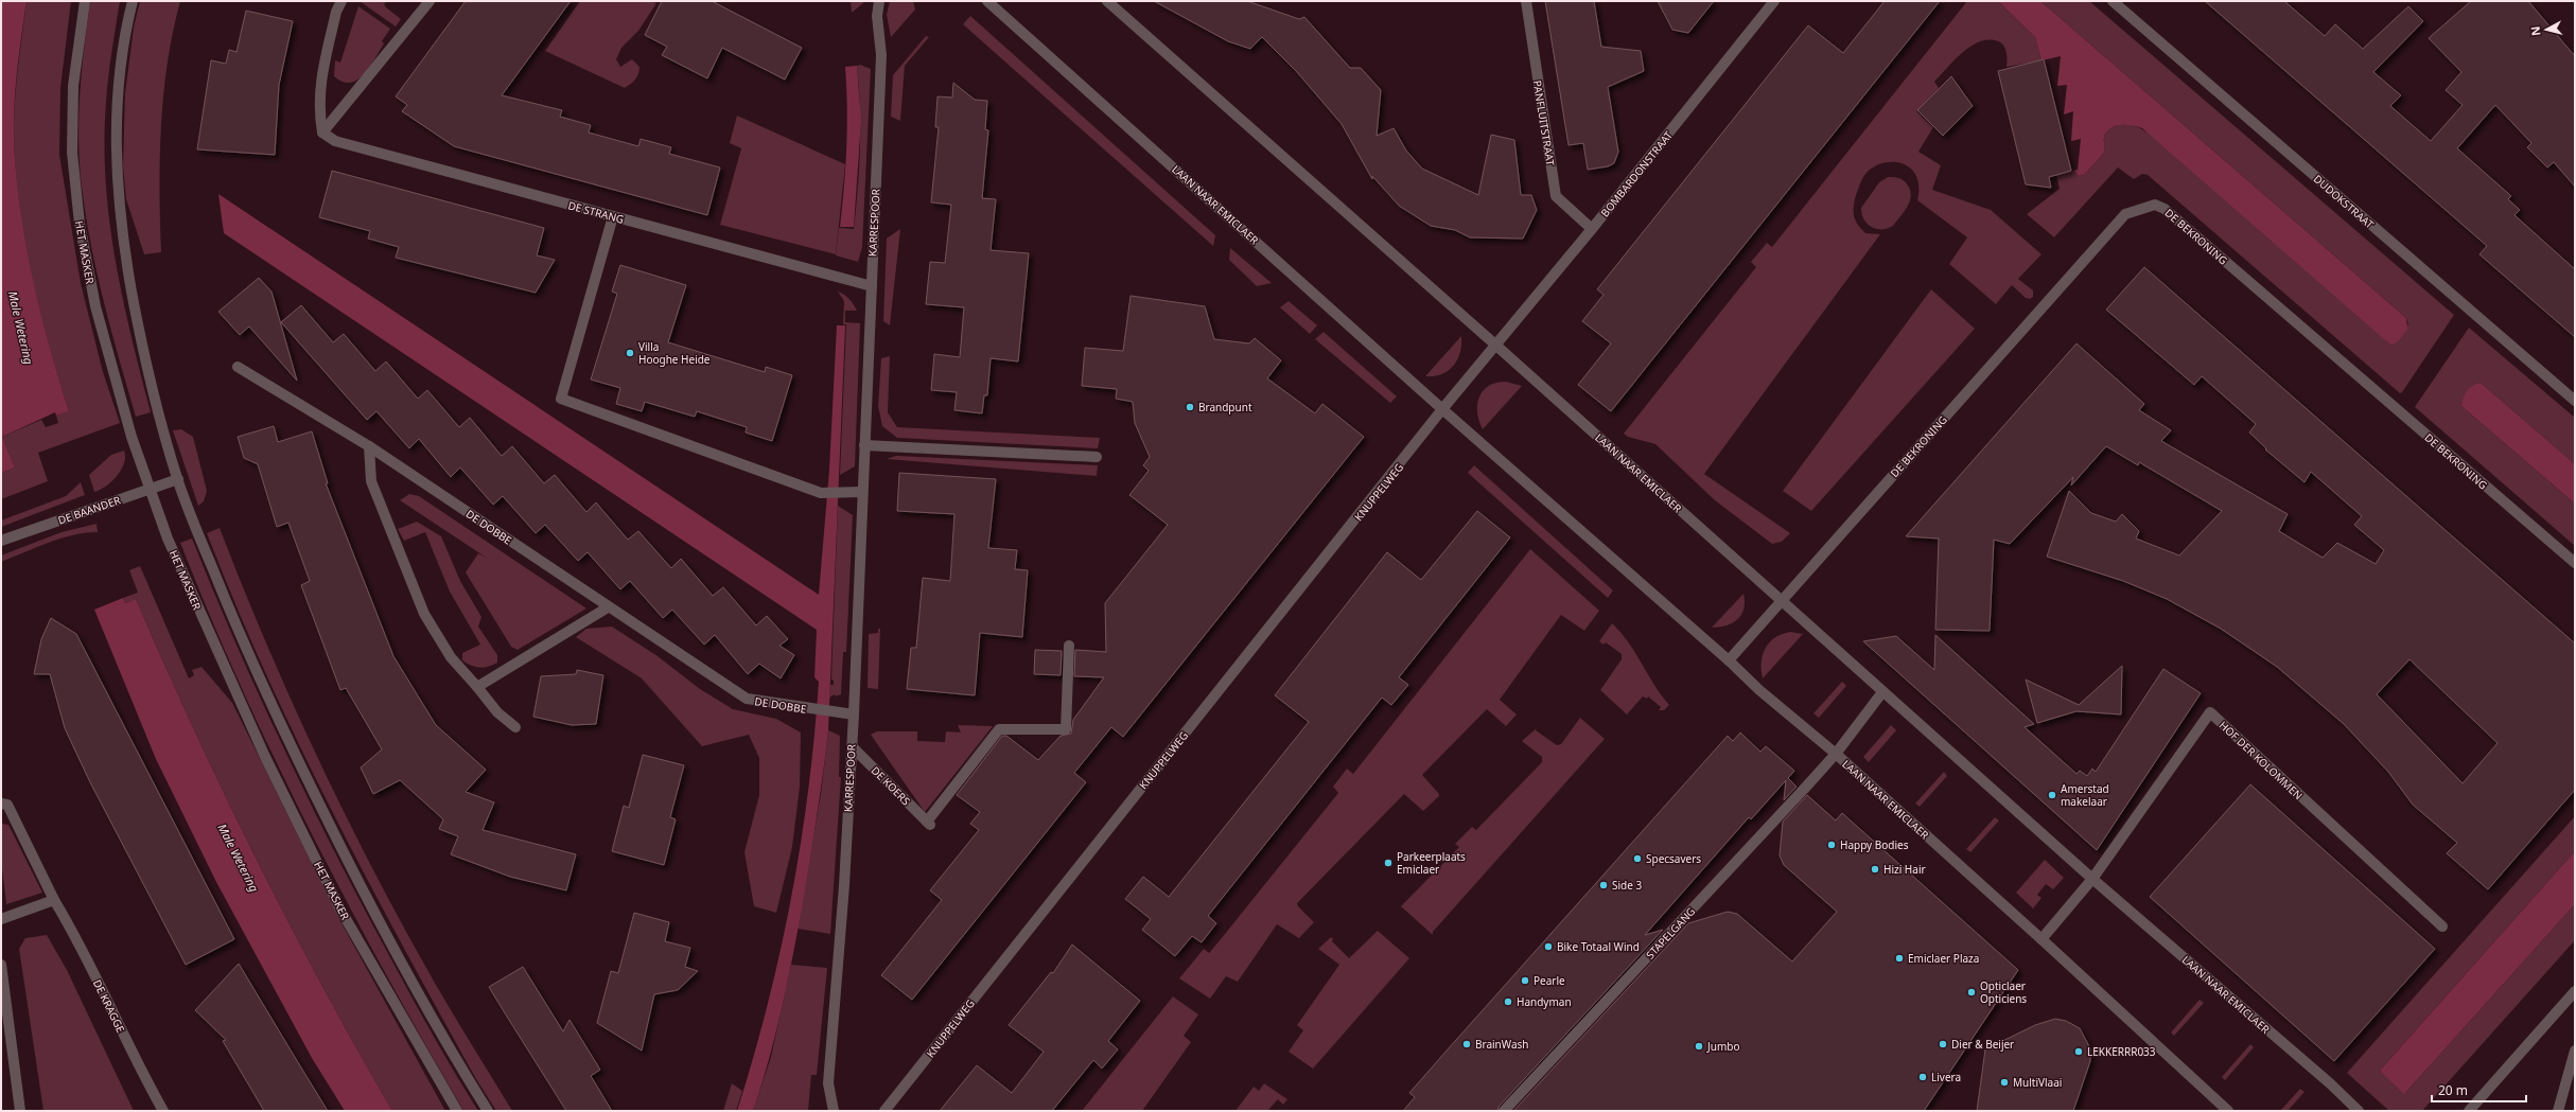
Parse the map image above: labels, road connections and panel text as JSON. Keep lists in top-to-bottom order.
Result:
{
  "streets": {
    "street": [
      "PANFLUITSTRAAT",
      "BOMBARDONSTRAAT",
      "DUDOKSTRAAT",
      "LAAN NAAR EMICLAER",
      "DE STRANG",
      "KARRESPOOR",
      "DE BEKRONING",
      "HET MASKER",
      "KNUPPELWEG",
      "DE BAANDER",
      "DE DOBBE",
      "HOF DER KOLOMMEN",
      "DE KOERS",
      "STAPELGANG",
      "DE KRAGGE"
    ]
  },
  "crossings": [
    ["PANFLUITSTRAAT", "BOMBARDONSTRAAT"],
    ["BOMBARDONSTRAAT", "LAAN NAAR EMICLAER"],
    ["LAAN NAAR EMICLAER", "DE BEKRONING"],
    ["LAAN NAAR EMICLAER", "KNUPPELWEG"],
    ["LAAN NAAR EMICLAER", "HOF DER KOLOMMEN"],
    ["LAAN NAAR EMICLAER", "STAPELGANG"],
    ["DE STRANG", "KARRESPOOR"],
    ["KARRESPOOR", "DE DOBBE"],
    ["KARRESPOOR", "DE KOERS"],
    ["HET MASKER", "DE BAANDER"]
  ],
  "water": ["Male Wetering"],
  "places": [
    "Villa Hooghe Heide",
    "Brandpunt",
    "Amerstad makelaar",
    "Happy Bodies",
    "Specsavers",
    "Parkeerplaats Emiclaer",
    "Hizi Hair",
    "Side 3",
    "Bike Totaal Wind",
    "Emiclaer Plaza",
    "Pearle",
    "Opticlaer Opticiens",
    "Handyman",
    "BrainWash",
    "Dier & Beijer",
    "Jumbo",
    "LEKKERRR033",
    "Livera",
    "MultiVlaai"
  ],
  "scale_bar": "20 m",
  "north": "left"
}
